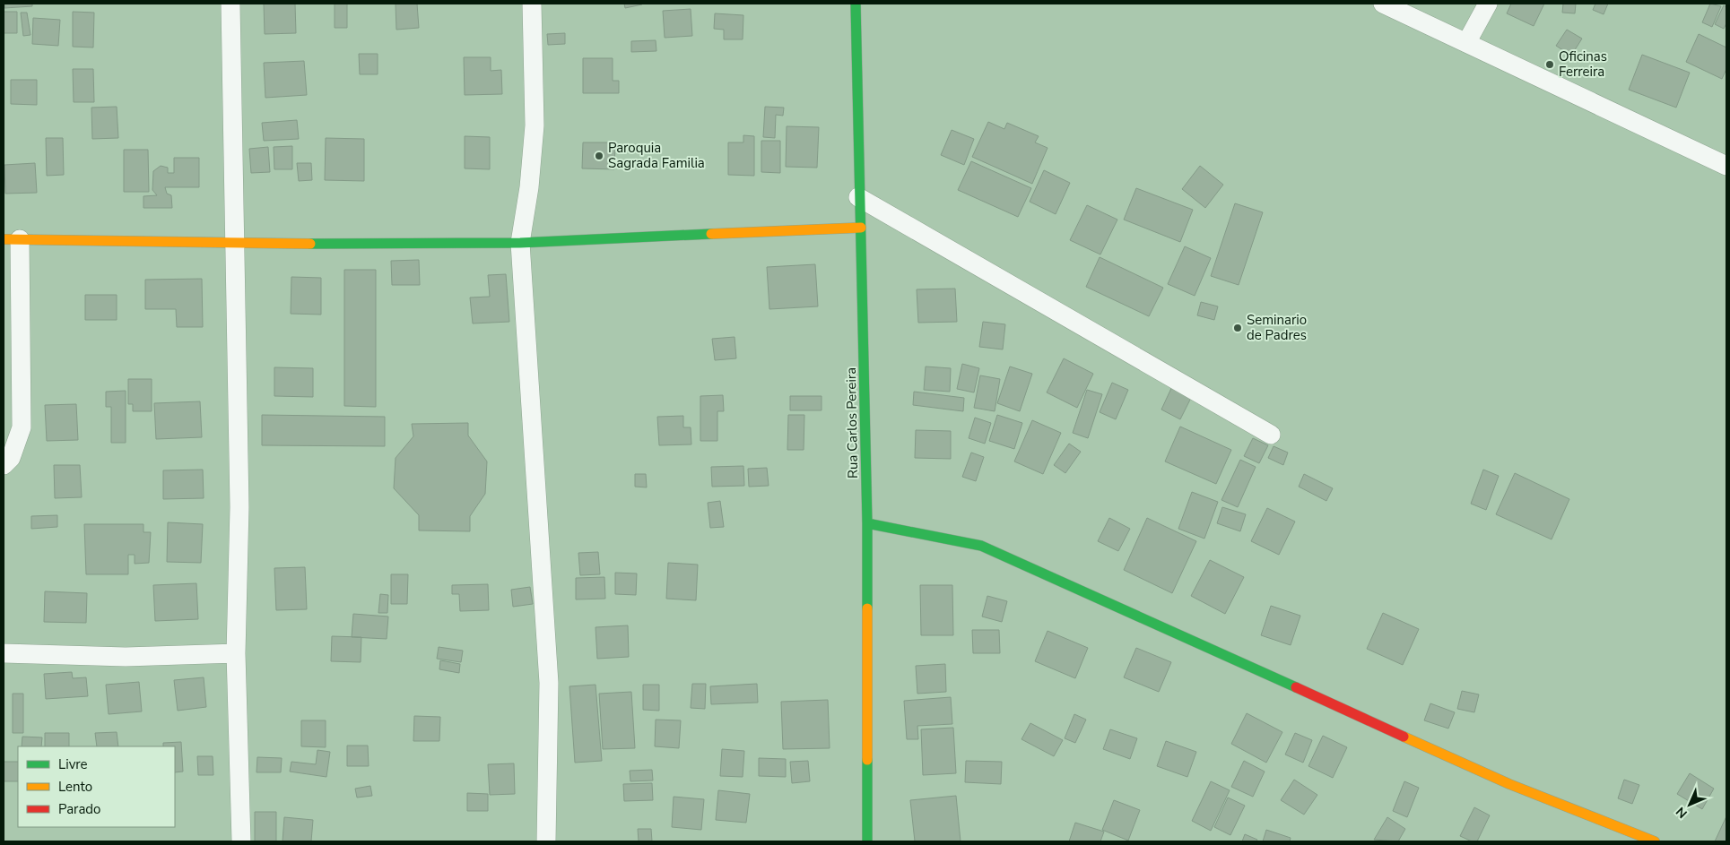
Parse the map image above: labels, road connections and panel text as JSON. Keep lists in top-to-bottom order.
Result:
{
  "streets": {
    "street": ["Rua Carlos Pereira"]
  },
  "places": ["Oficinas Ferreira", "Paroquia Sagrada Familia", "Seminario de Padres"],
  "legend": ["Livre", "Lento", "Parado"],
  "north": "bottom left"
}
